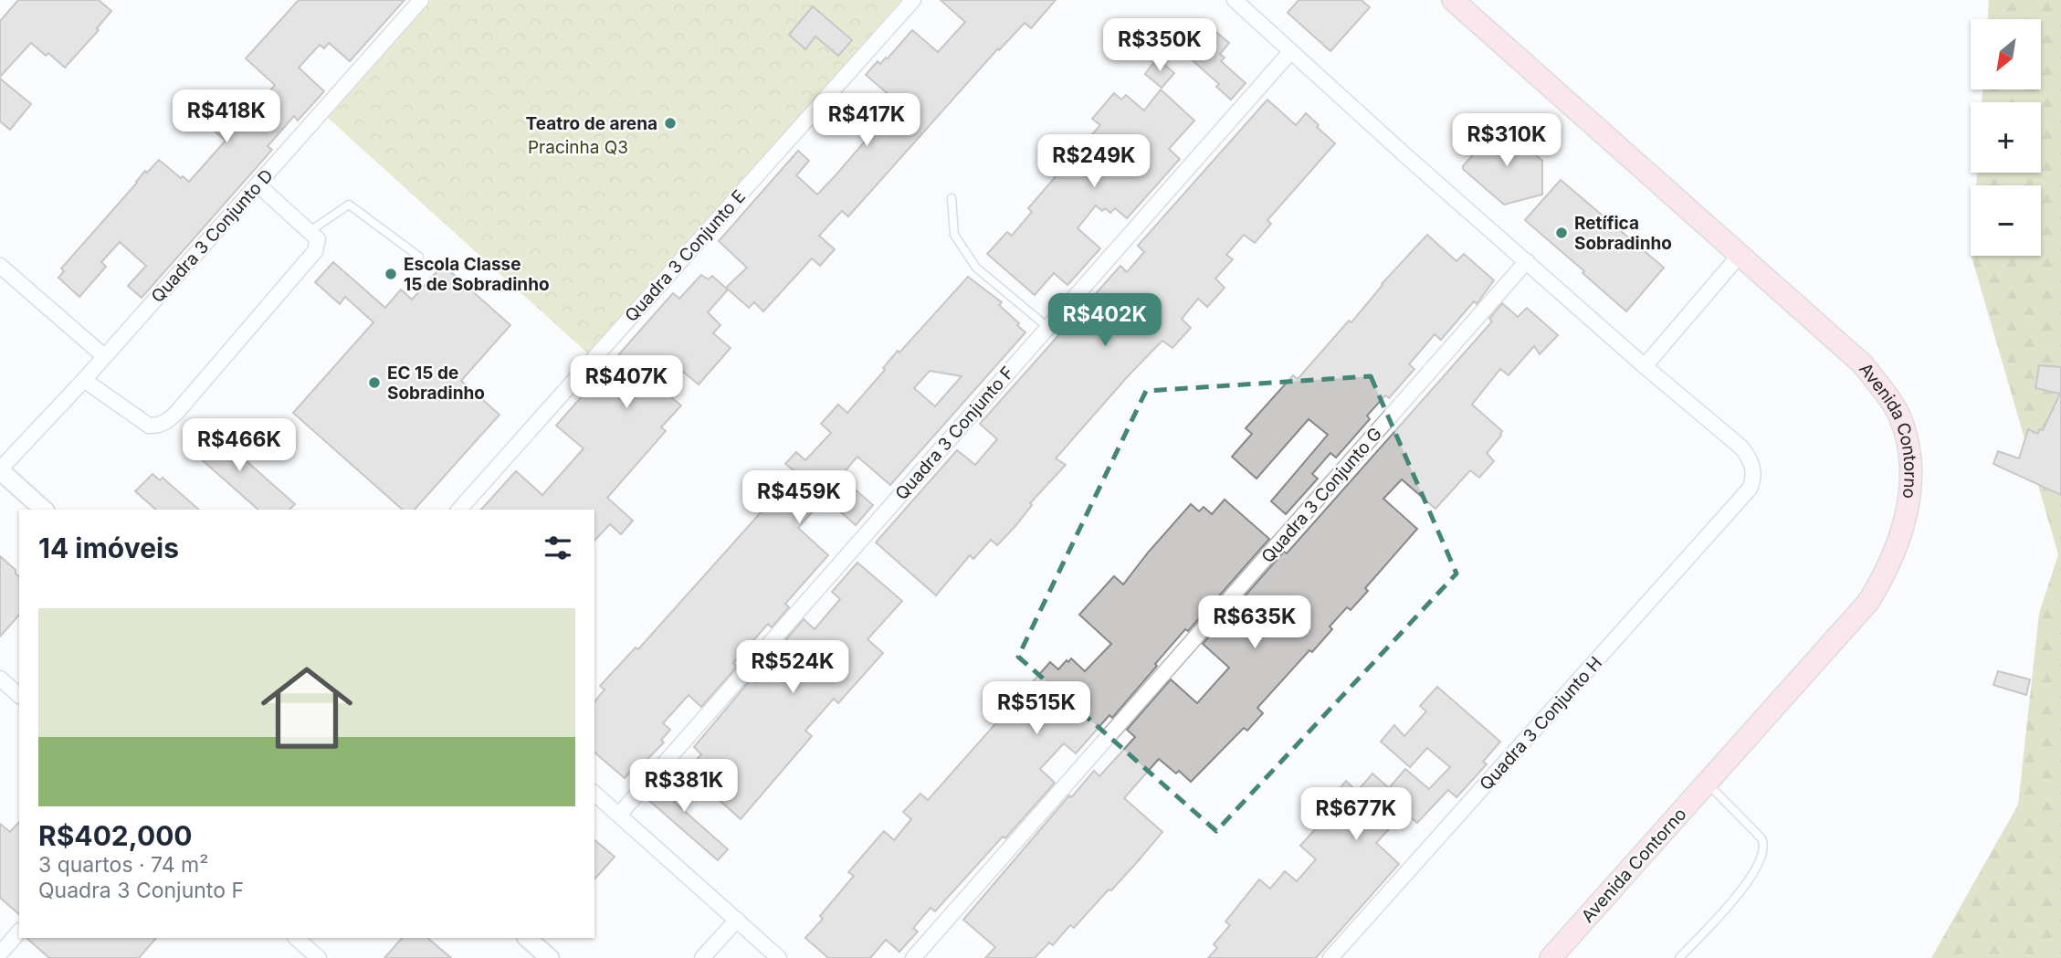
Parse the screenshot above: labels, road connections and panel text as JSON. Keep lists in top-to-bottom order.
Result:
{
  "streets": {
    "main road": ["Avenida Contorno"],
    "street": [
      "Quadra 3 Conjunto D",
      "Quadra 3 Conjunto E",
      "Quadra 3 Conjunto F",
      "Quadra 3 Conjunto G",
      "Quadra 3 Conjunto H"
    ]
  },
  "parks": ["Pracinha Q3"],
  "places": [
    "Teatro de arena",
    "Retífica Sobradinho",
    "Escola Classe 15 de Sobradinho",
    "EC 15 de Sobradinho"
  ],
  "north": "bottom left",
  "page": {
    "price": [
      "R$350K",
      "R$418K",
      "R$417K",
      "R$310K",
      "R$249K",
      "R$402K",
      "R$407K",
      "R$466K",
      "R$459K",
      "R$635K",
      "R$524K",
      "R$515K",
      "R$381K",
      "R$677K"
    ],
    "map_buttons": ["+", "−"],
    "heading": "14 imóveis",
    "list": [
      {
        "name": "R$402,000",
        "note": "3 quartos · 74 m² · Quadra 3 Conjunto F"
      }
    ]
  }
}
